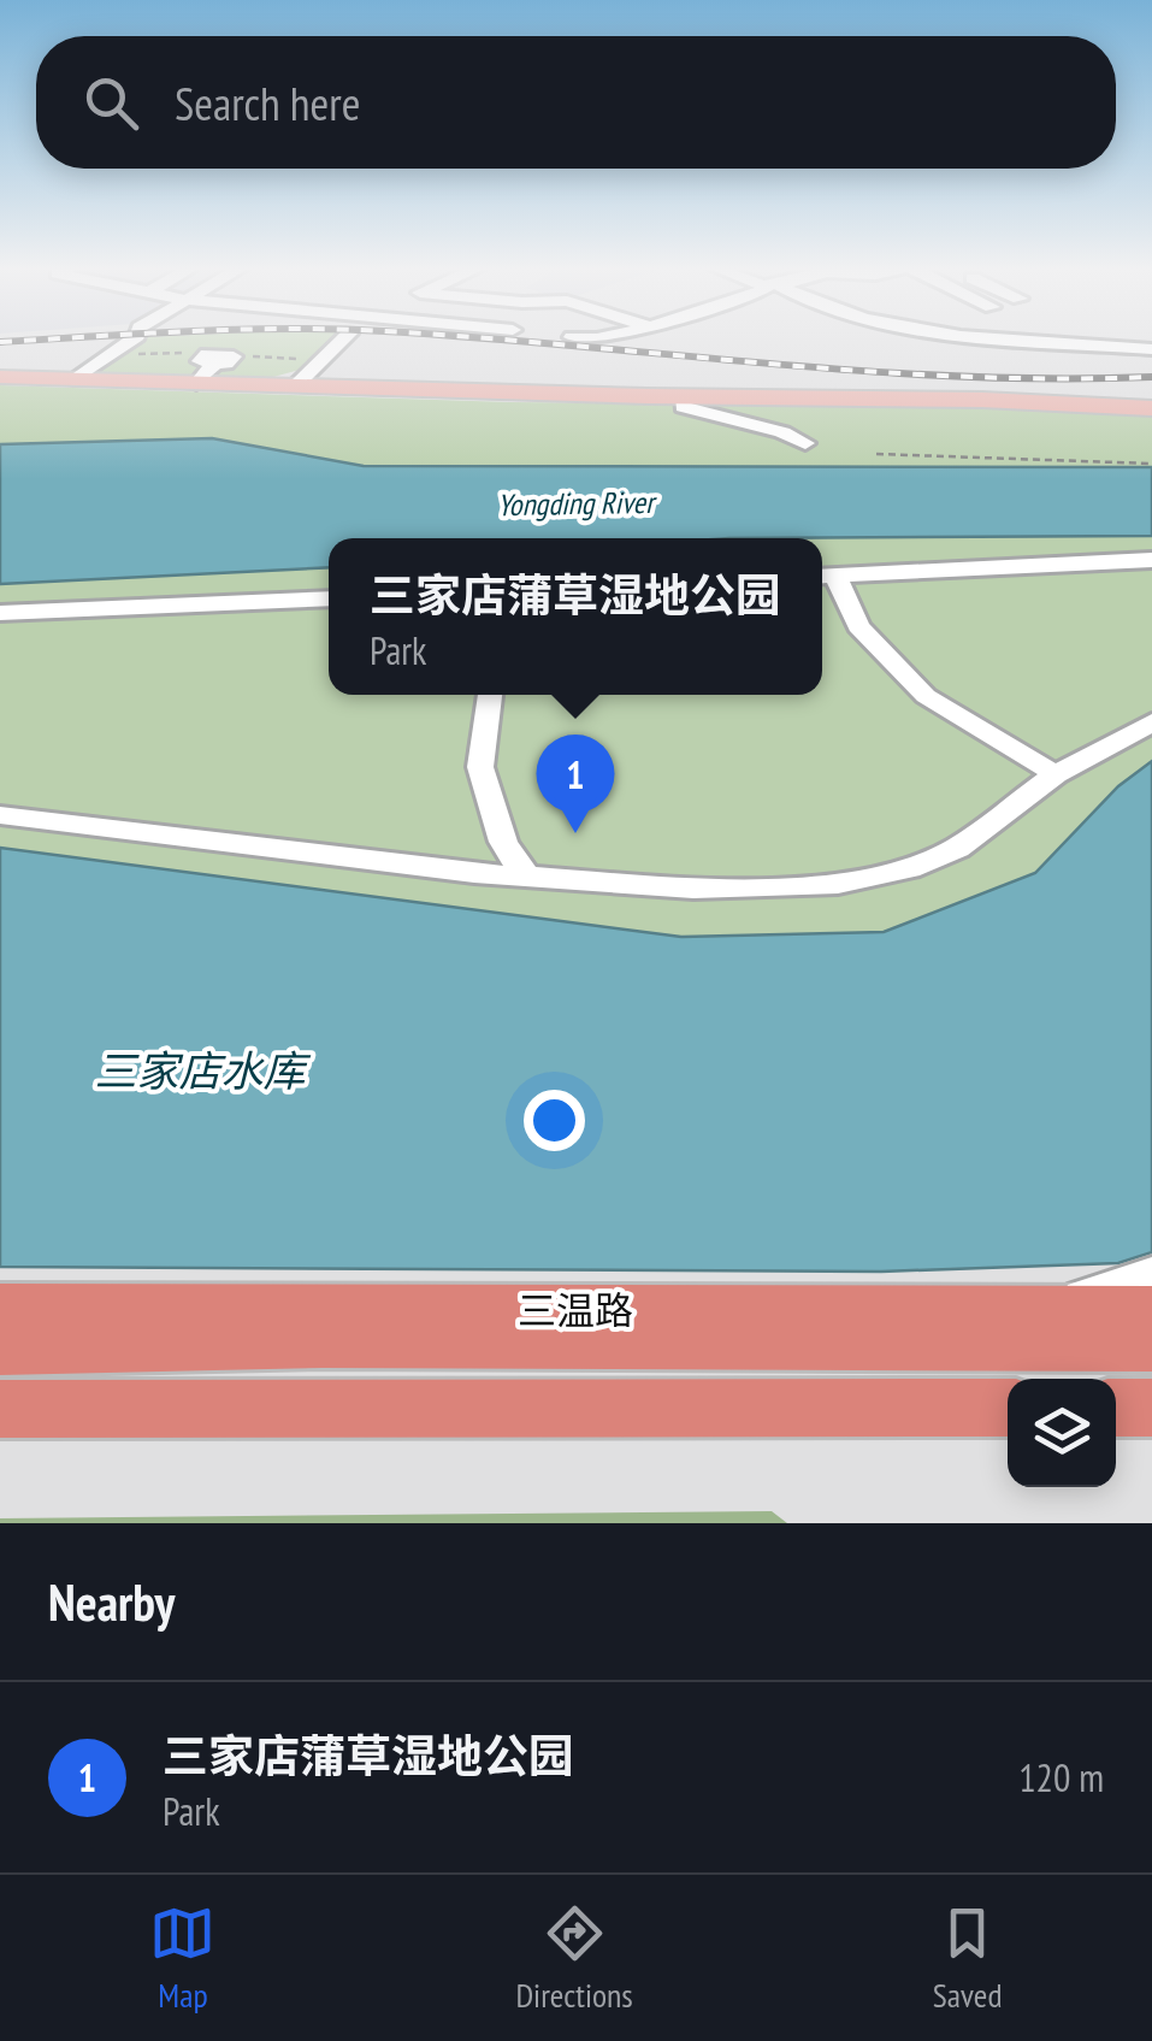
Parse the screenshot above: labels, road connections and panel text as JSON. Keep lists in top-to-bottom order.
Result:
{
  "streets": {
    "highway": ["三温路"]
  },
  "water": ["Yongding River", "三家店水库"],
  "page": {
    "search": "Search here",
    "popup": ["三家店蒲草湿地公园", "Park"],
    "pins": "1",
    "heading": "Nearby",
    "list": [
      {
        "mark": "1",
        "name": "三家店蒲草湿地公园",
        "note": "Park",
        "value": "120 m"
      }
    ],
    "nav": ["Map", "Directions", "Saved"]
  }
}
